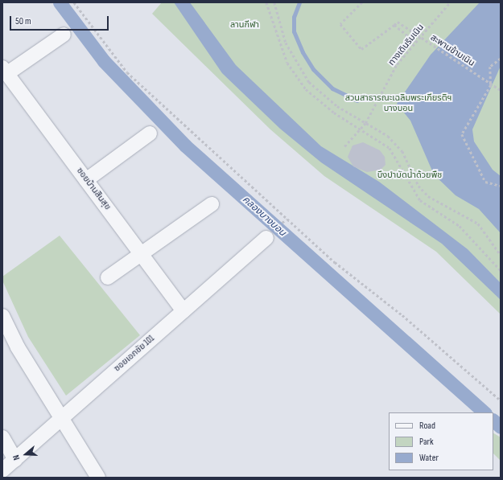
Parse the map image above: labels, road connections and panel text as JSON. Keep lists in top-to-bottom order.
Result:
{
  "streets": {
    "street": ["ซอยบ้านสินสุข", "ซอยเอกชัย 101"],
    "path": ["ทางเดินริมเนิน", "สะพานข้ามเนิน"]
  },
  "crossings": [
    ["ซอยบ้านสินสุข", "ซอยเอกชัย 101"]
  ],
  "water": ["คลองบางบอน"],
  "parks": ["ลานกีฬา", "สวนสาธารณะเฉลิมพระเกียรติฯ บางบอน", "บึงบำบัดน้ำด้วยพืช"],
  "legend": ["Road", "Park", "Water"],
  "scale_bar": "50 m",
  "north": "left"
}
